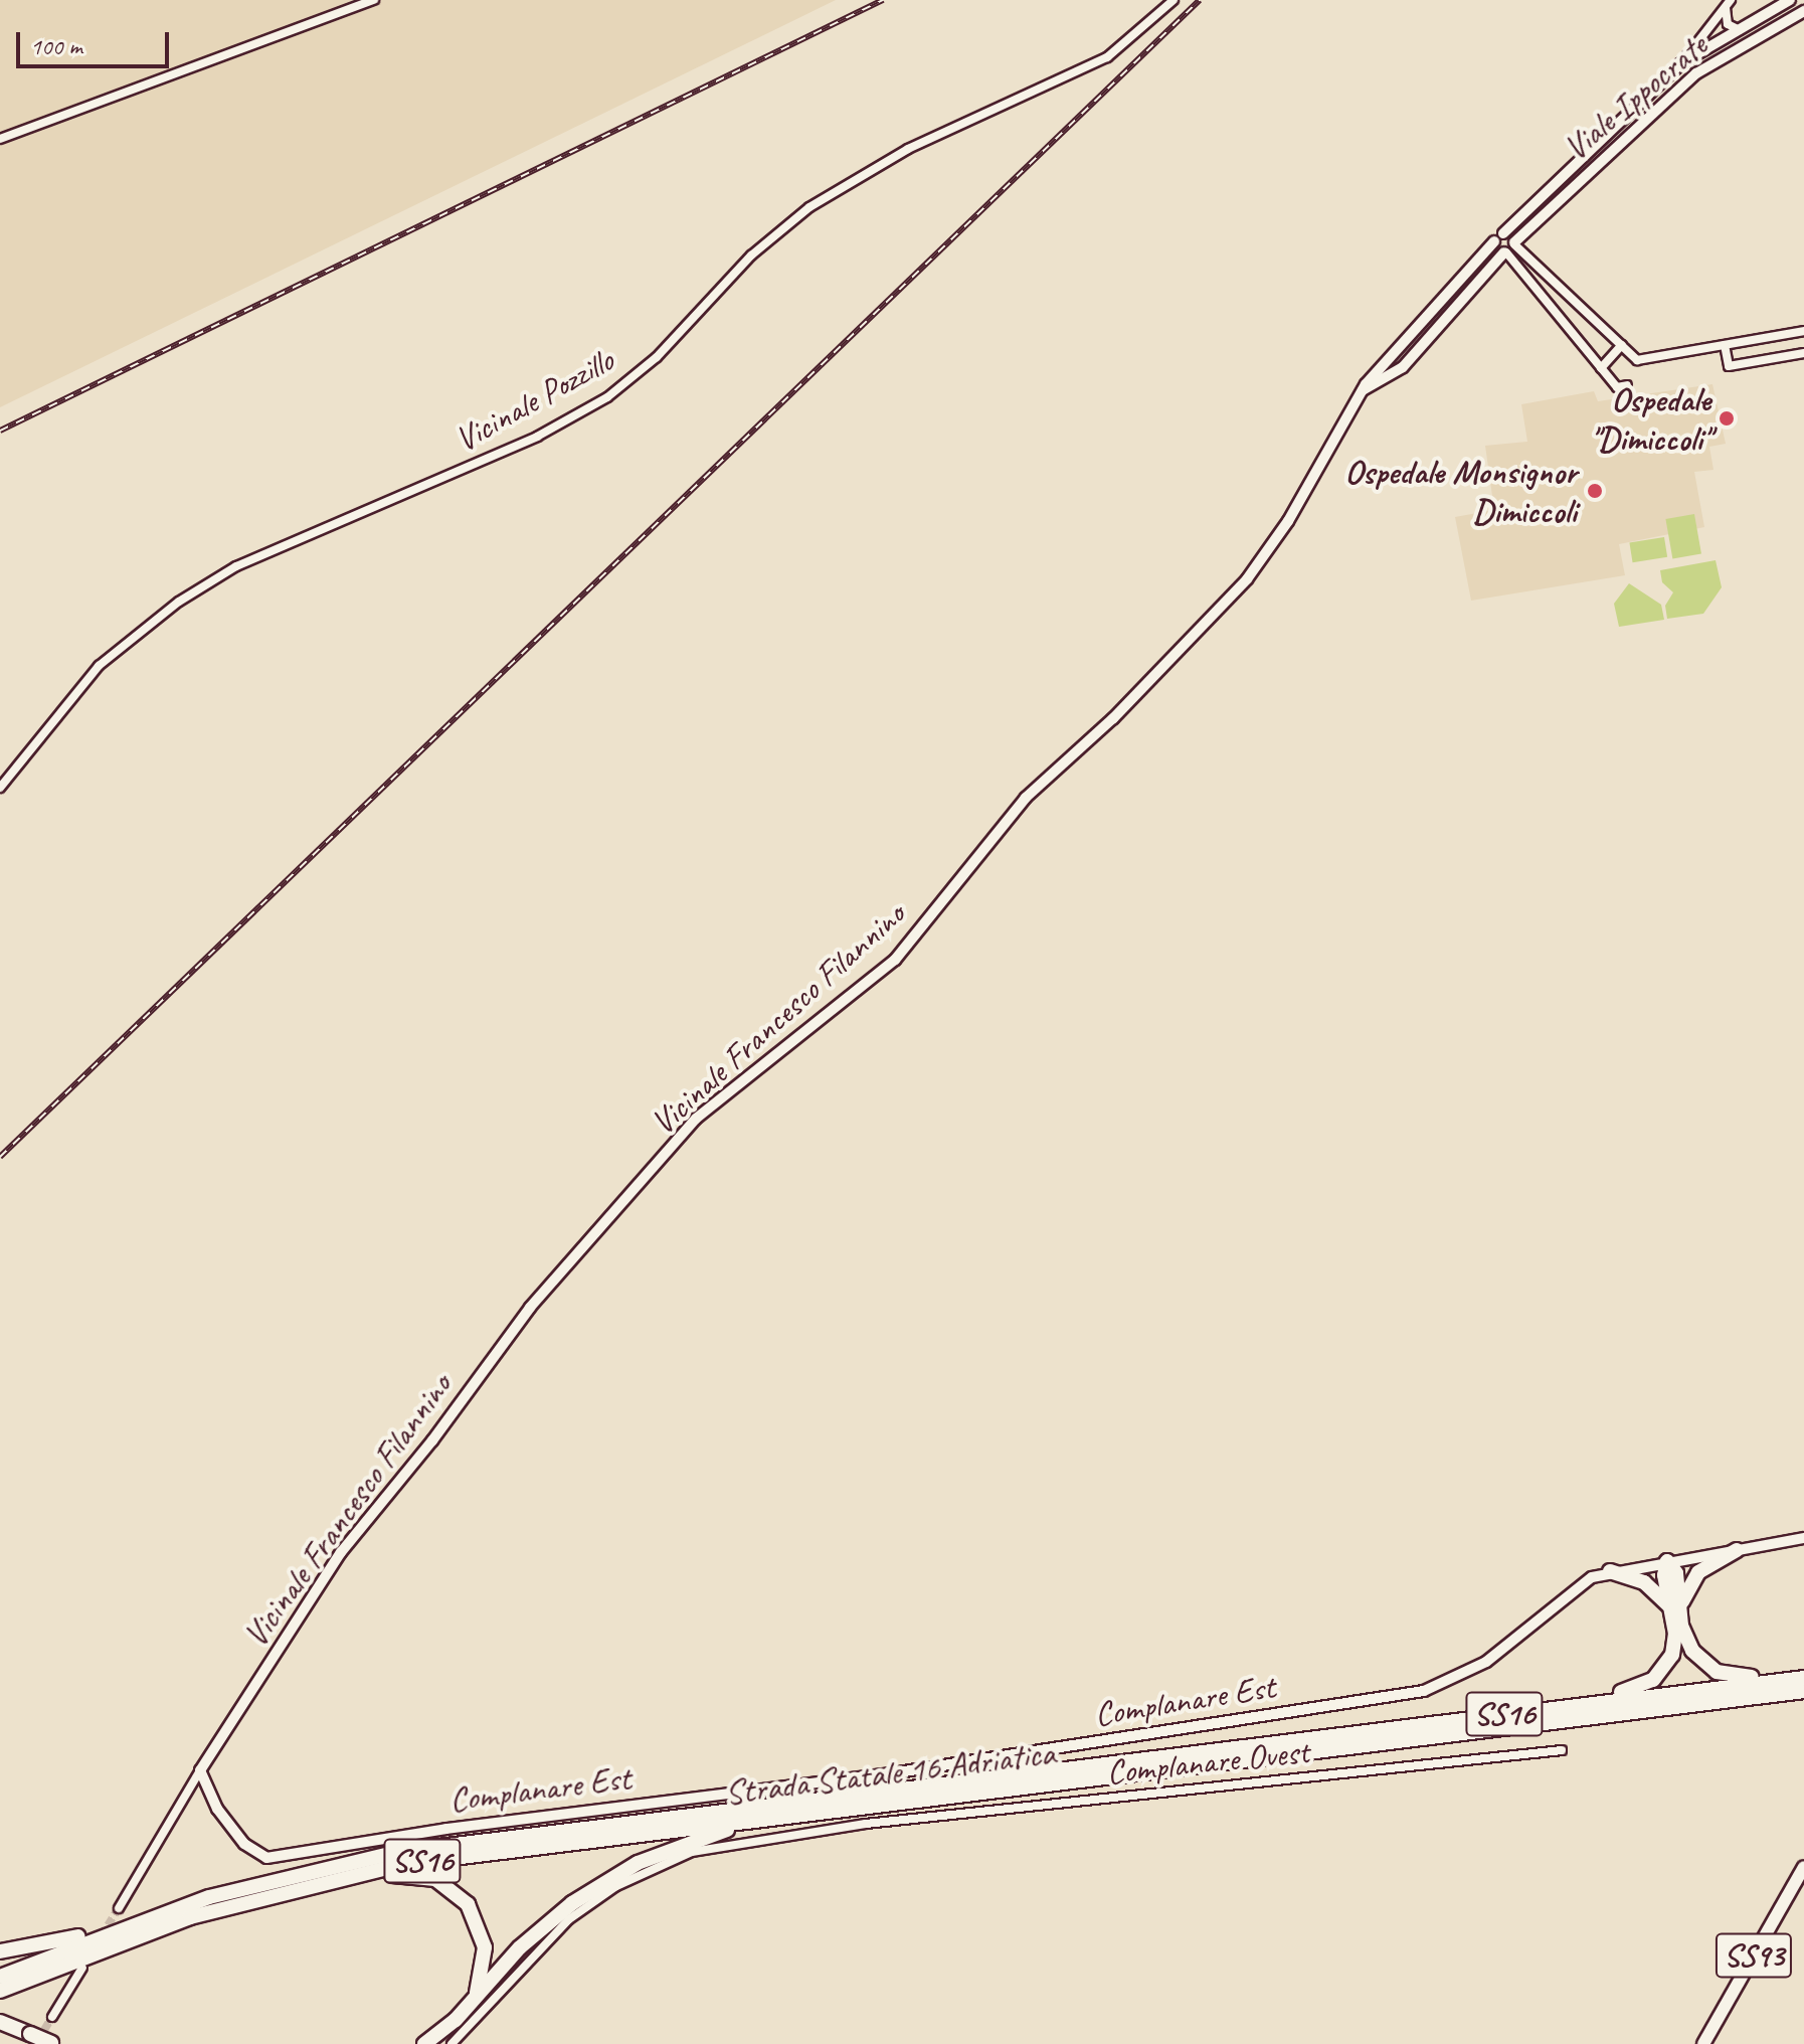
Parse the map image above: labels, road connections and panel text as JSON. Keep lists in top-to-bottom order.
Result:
{
  "streets": {
    "highway": ["SS16", "Strada Statale 16 Adriatica"],
    "main road": ["SS93"],
    "street": [
      "Viale Ippocrate",
      "Vicinale Pozzillo",
      "Vicinale Francesco Filannino",
      "Complanare Est",
      "Complanare Ovest"
    ]
  },
  "crossings": [
    ["Viale Ippocrate", "Vicinale Francesco Filannino"],
    ["Vicinale Francesco Filannino", "Complanare Est"],
    ["Complanare Est", "SS16"],
    ["SS16", "Strada Statale 16 Adriatica"]
  ],
  "places": ["Ospedale \"Dimiccoli\"", "Ospedale Monsignor Dimiccoli"],
  "scale_bar": "100 m"
}
